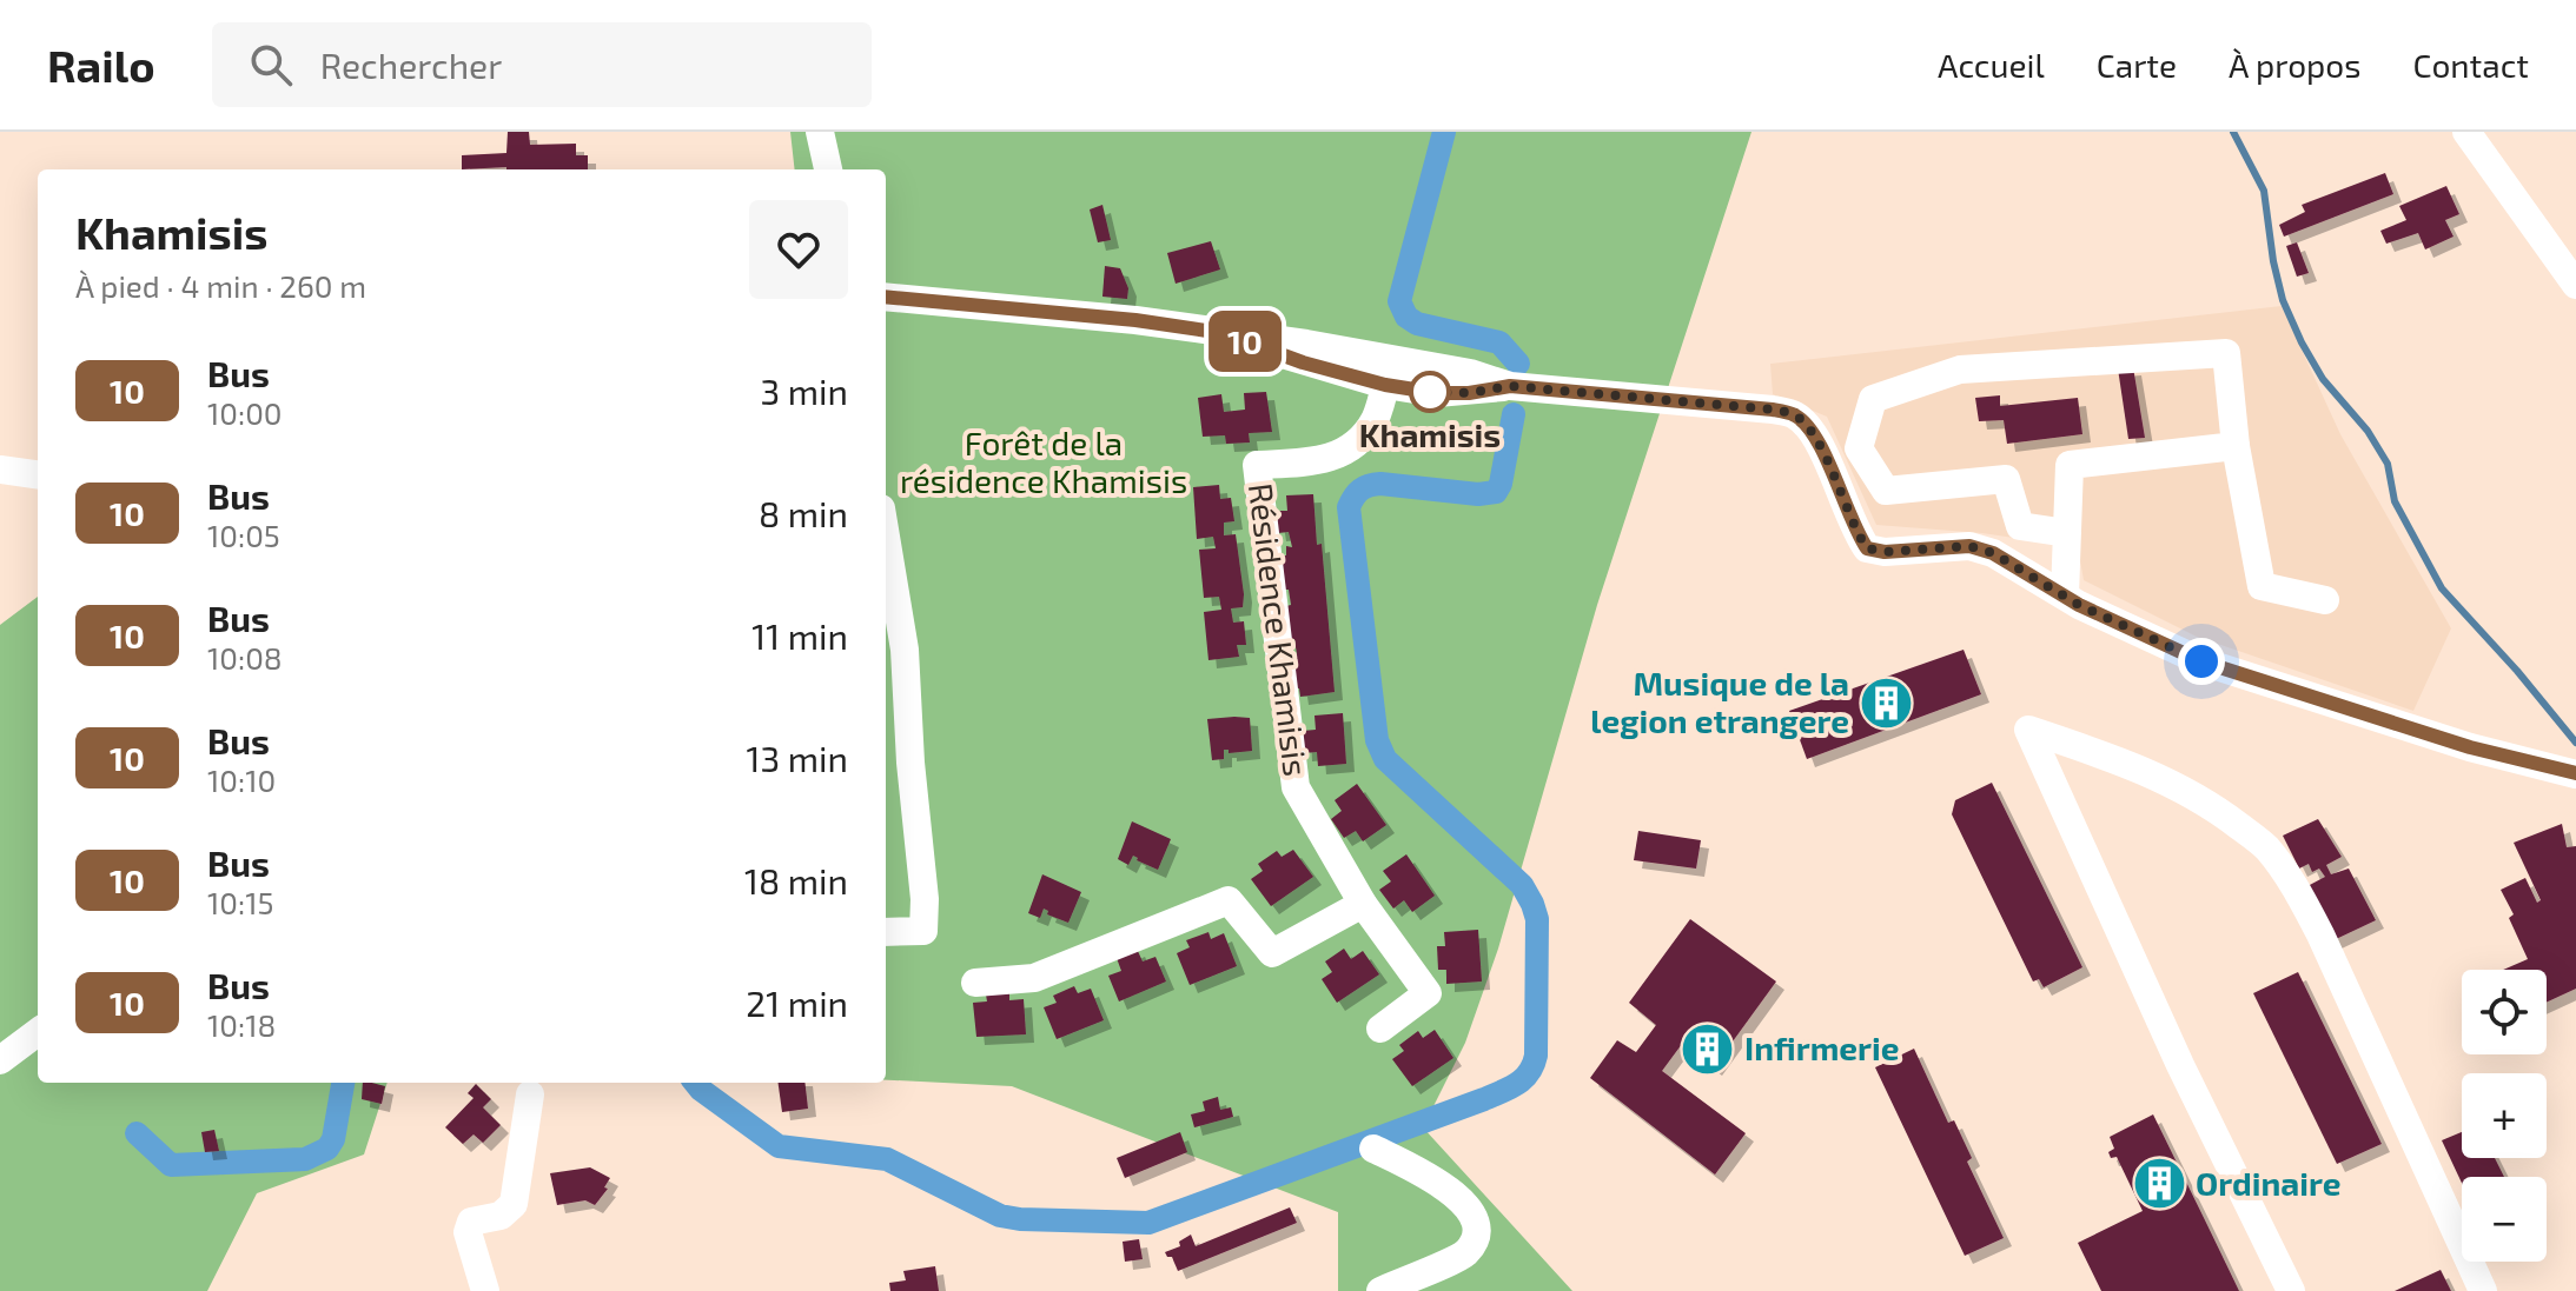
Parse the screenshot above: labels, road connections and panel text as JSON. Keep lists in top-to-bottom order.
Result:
{
  "streets": {
    "street": ["Résidence Khamisis"]
  },
  "parks": ["Forêt de la résidence Khamisis"],
  "places": {
    "other": ["Khamisis"],
    "building": ["Musique de la legion etrangere", "Infirmerie", "Ordinaire"]
  },
  "lines": ["bus line 10"],
  "page": {
    "header": "Railo",
    "search": "Rechercher",
    "nav": [
      "Accueil",
      "Carte",
      "À propos",
      "Contact"
    ],
    "on_map": "10",
    "heading": ["Khamisis", "À pied · 4 min · 260 m"],
    "list": [
      {
        "mark": "10",
        "name": "Bus",
        "note": "10:00",
        "value": "3 min"
      },
      {
        "mark": "10",
        "name": "Bus",
        "note": "10:05",
        "value": "8 min"
      },
      {
        "mark": "10",
        "name": "Bus",
        "note": "10:08",
        "value": "11 min"
      },
      {
        "mark": "10",
        "name": "Bus",
        "note": "10:10",
        "value": "13 min"
      },
      {
        "mark": "10",
        "name": "Bus",
        "note": "10:15",
        "value": "18 min"
      },
      {
        "mark": "10",
        "name": "Bus",
        "note": "10:18",
        "value": "21 min"
      }
    ],
    "map_buttons": ["+", "−"]
  }
}
